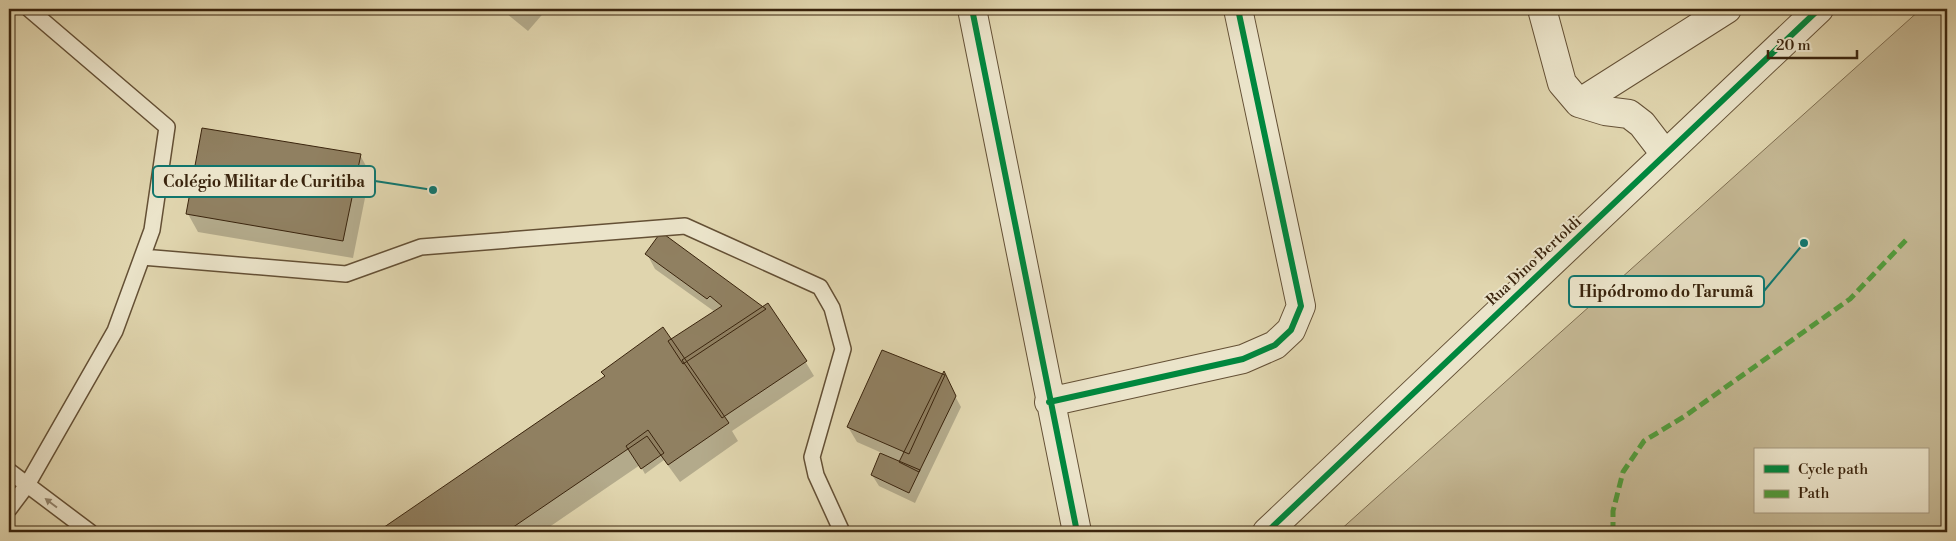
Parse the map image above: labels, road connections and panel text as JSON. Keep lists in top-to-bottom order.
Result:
{
  "streets": {
    "street": ["Rua Dino Bertoldi"]
  },
  "places": ["Colégio Militar de Curitiba", "Hipódromo do Tarumã"],
  "legend": ["Cycle path", "Path"],
  "scale_bar": "20 m"
}
